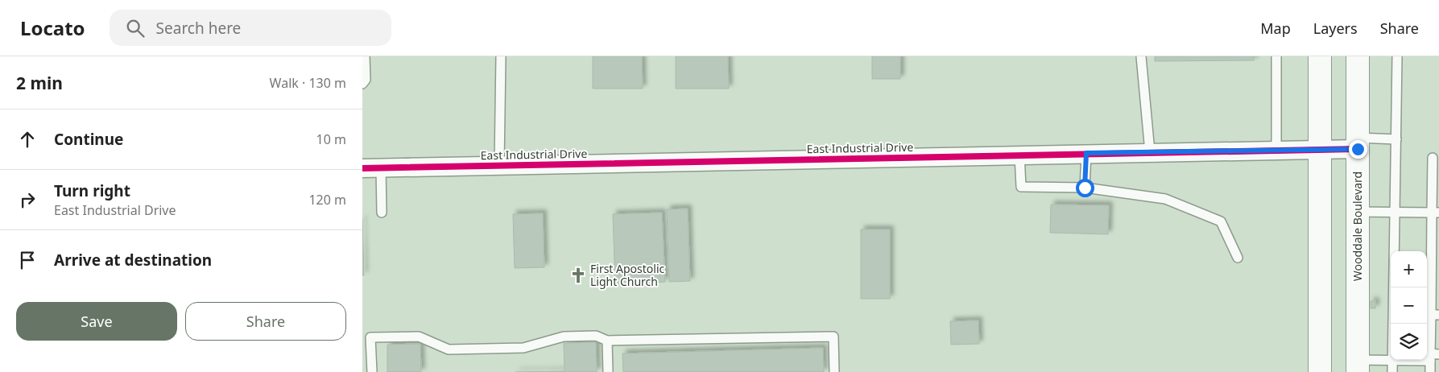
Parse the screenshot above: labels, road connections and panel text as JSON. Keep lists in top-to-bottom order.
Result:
{
  "streets": {
    "street": ["East Industrial Drive", "Wooddale Boulevard"]
  },
  "crossings": [
    ["East Industrial Drive", "Wooddale Boulevard"]
  ],
  "places": {
    "church": ["First Apostolic Light Church"]
  },
  "page": {
    "header": "Locato",
    "search": "Search here",
    "nav": ["Map", "Layers", "Share"],
    "heading": ["2 min", "Walk · 130 m"],
    "list": [
      ["Continue", "10 m"],
      ["Turn right", "East Industrial Drive", "120 m"],
      "Arrive at destination"
    ],
    "map_buttons": ["+", "−"],
    "buttons": ["Save", "Share"]
  }
}
